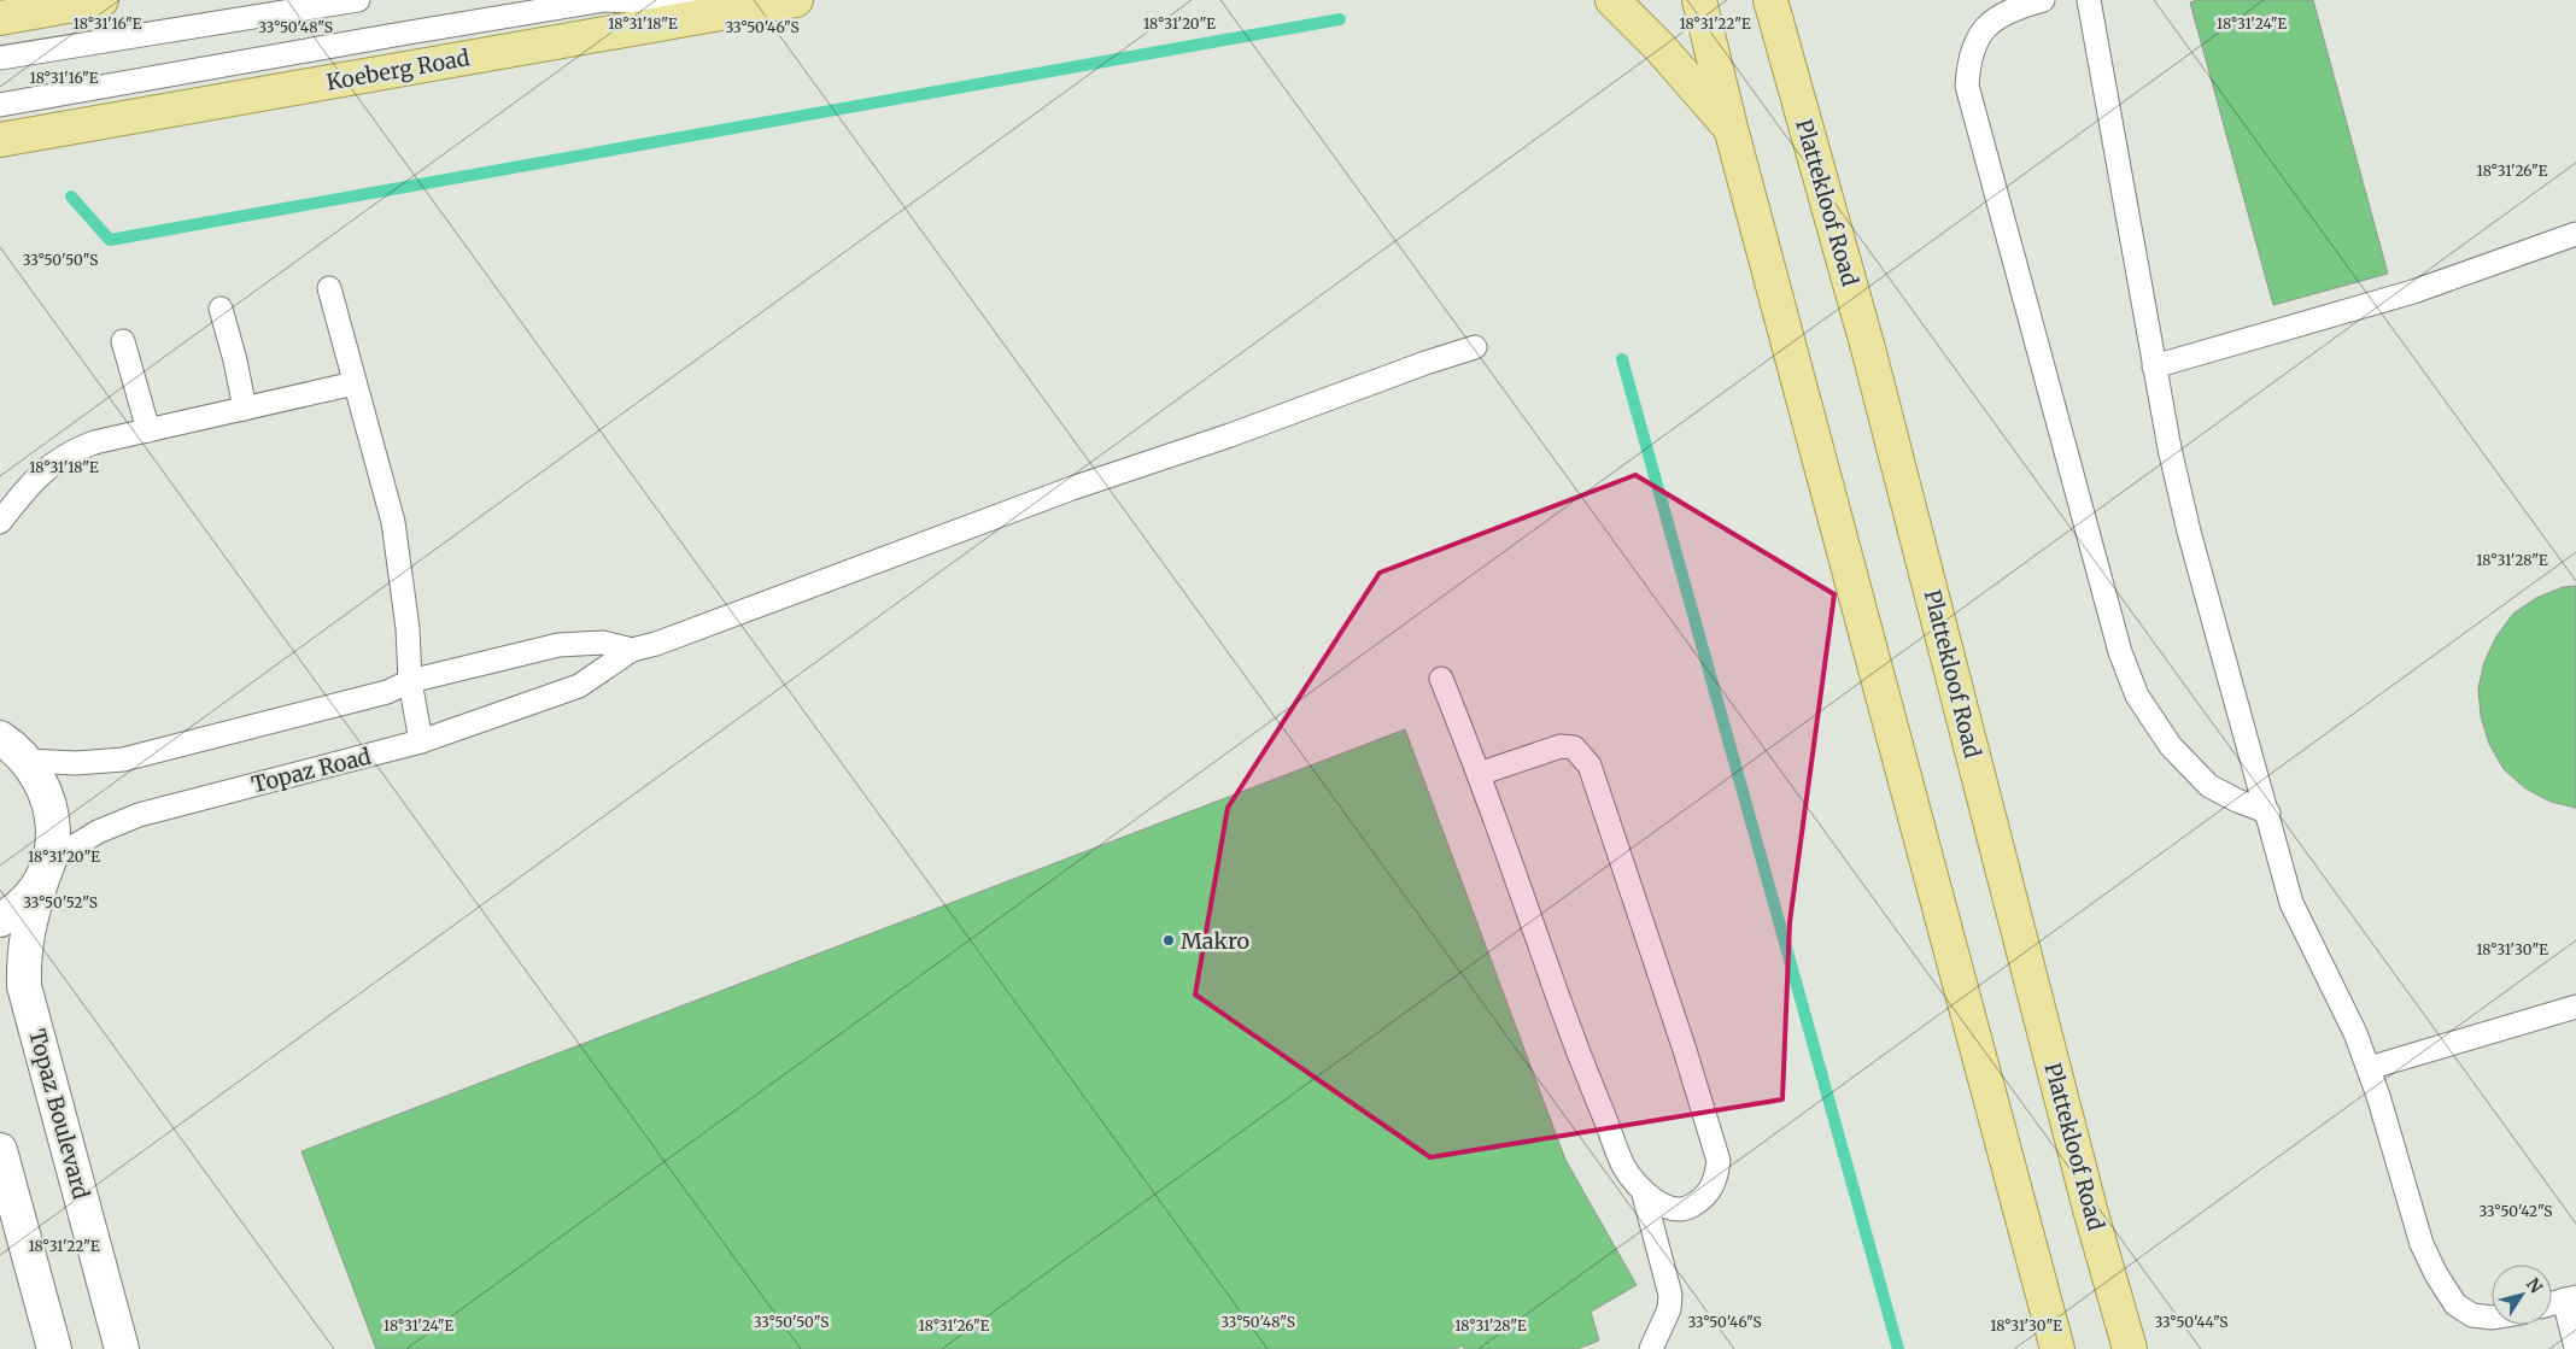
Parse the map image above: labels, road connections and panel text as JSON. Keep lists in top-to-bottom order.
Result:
{
  "streets": {
    "main road": ["Koeberg Road", "Plattekloof Road"],
    "street": ["Topaz Boulevard"],
    "lane": ["Topaz Road"]
  },
  "crossings": [
    ["Topaz Road", "Topaz Boulevard"]
  ],
  "places": ["Makro"],
  "north": "top right",
  "coordinates": [
    "18°31'16\"E",
    "18°31'20\"E",
    "18°31'18\"E",
    "18°31'24\"E",
    "18°31'22\"E",
    "33°50'48\"S",
    "33°50'46\"S",
    "18°31'26\"E",
    "33°50'50\"S",
    "18°31'28\"E",
    "33°50'52\"S",
    "18°31'30\"E",
    "33°50'42\"S",
    "33°50'44\"S"
  ]
}
